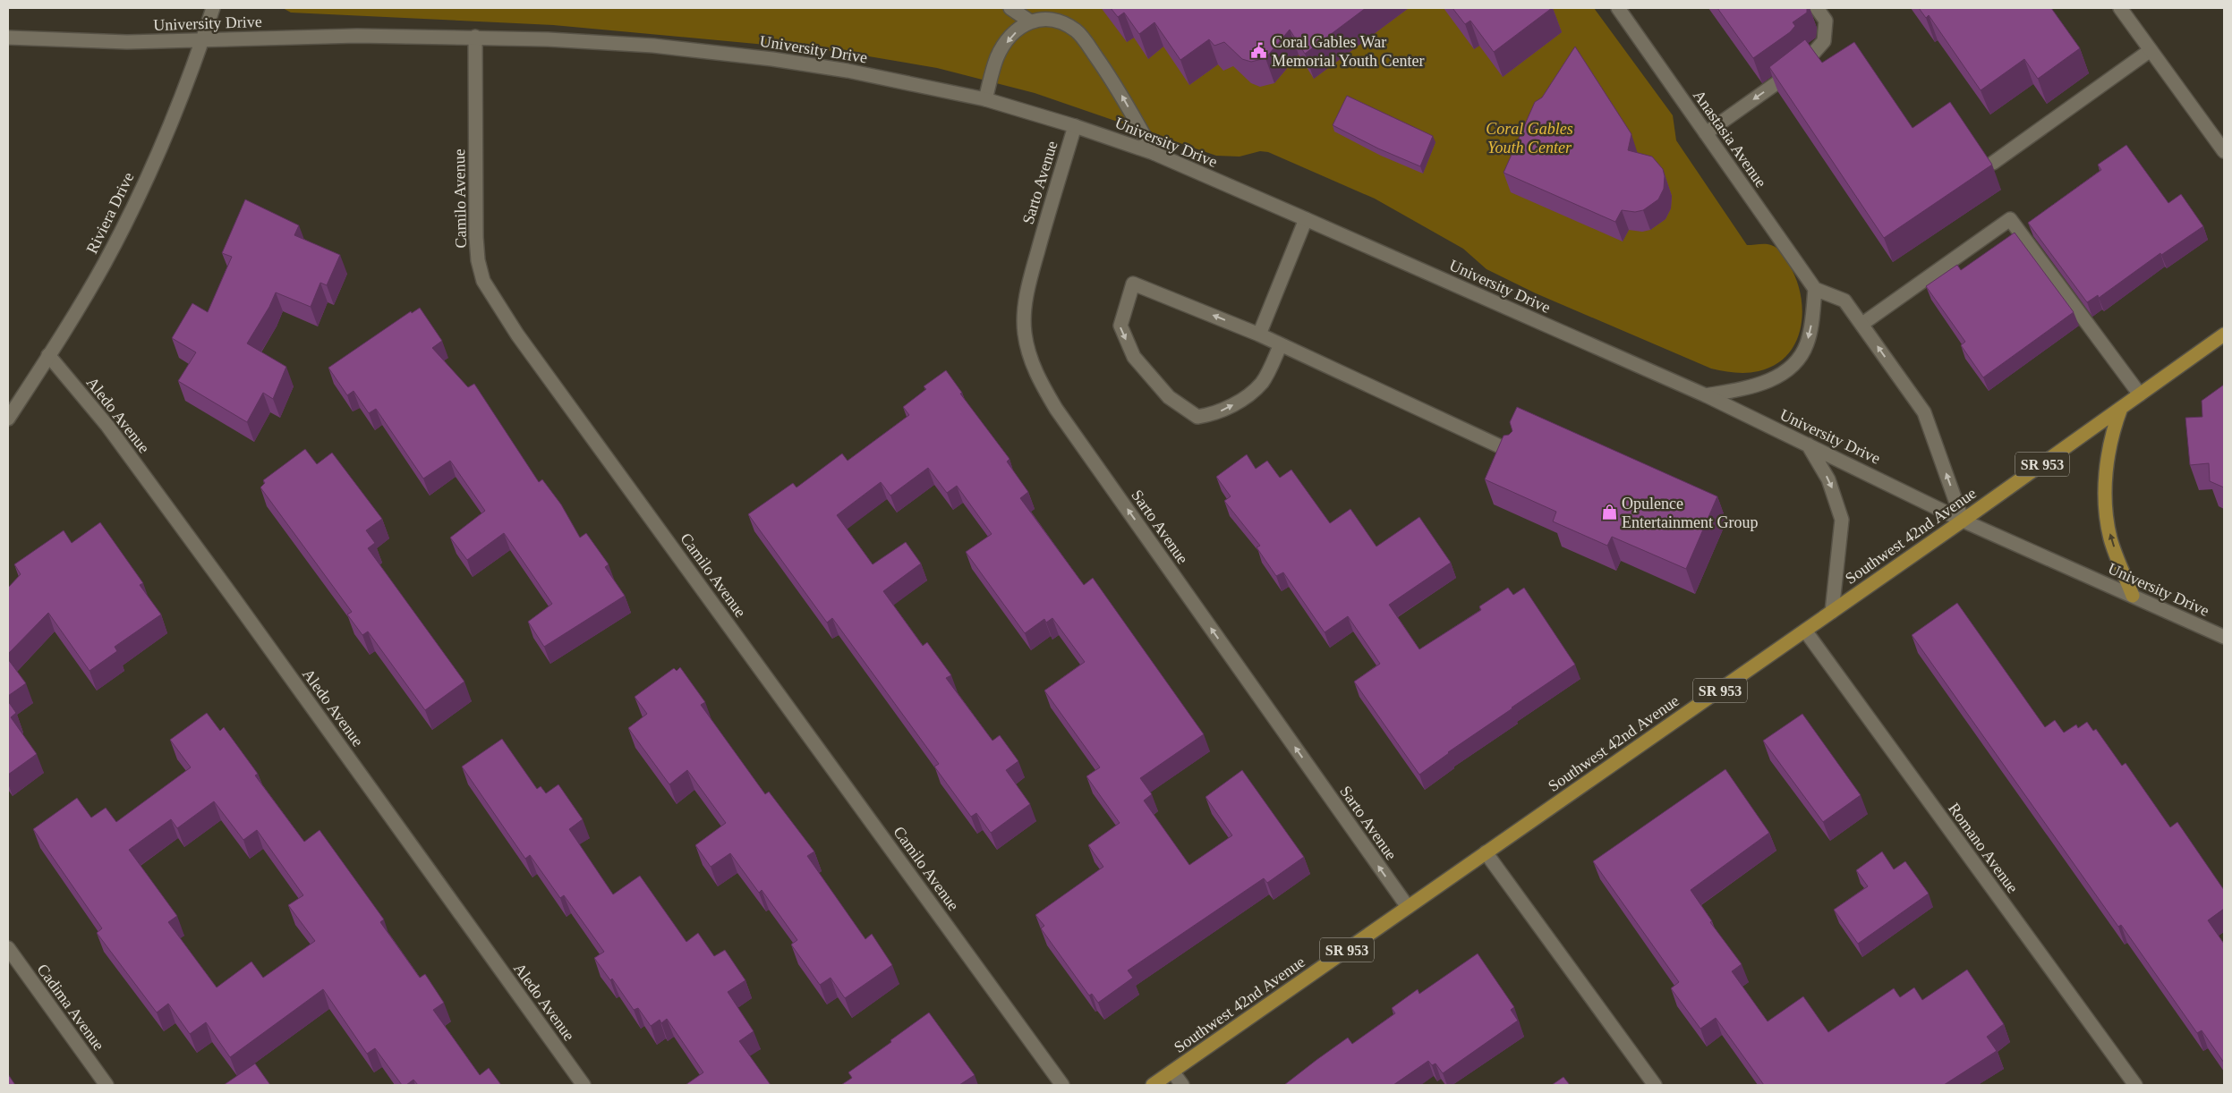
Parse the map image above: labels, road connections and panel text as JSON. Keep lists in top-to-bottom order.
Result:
{
  "streets": {
    "main road": ["SR 953", "Southwest 42nd Avenue"],
    "street": [
      "University Drive",
      "Anastasia Avenue",
      "Sarto Avenue",
      "Camilo Avenue",
      "Riviera Drive",
      "Aledo Avenue",
      "Romano Avenue",
      "Cadima Avenue"
    ]
  },
  "crossings": [
    ["University Drive", "Sarto Avenue"],
    ["University Drive", "Camilo Avenue"],
    ["University Drive", "Riviera Drive"],
    ["University Drive", "Southwest 42nd Avenue"],
    ["Sarto Avenue", "Southwest 42nd Avenue"],
    ["Riviera Drive", "Aledo Avenue"],
    ["Southwest 42nd Avenue", "Romano Avenue"]
  ],
  "one_way": ["Sarto Avenue"],
  "parks": ["Coral Gables Youth Center"],
  "places": {
    "public building": ["Coral Gables War Memorial Youth Center"],
    "shop": ["Opulence Entertainment Group"]
  }
}
